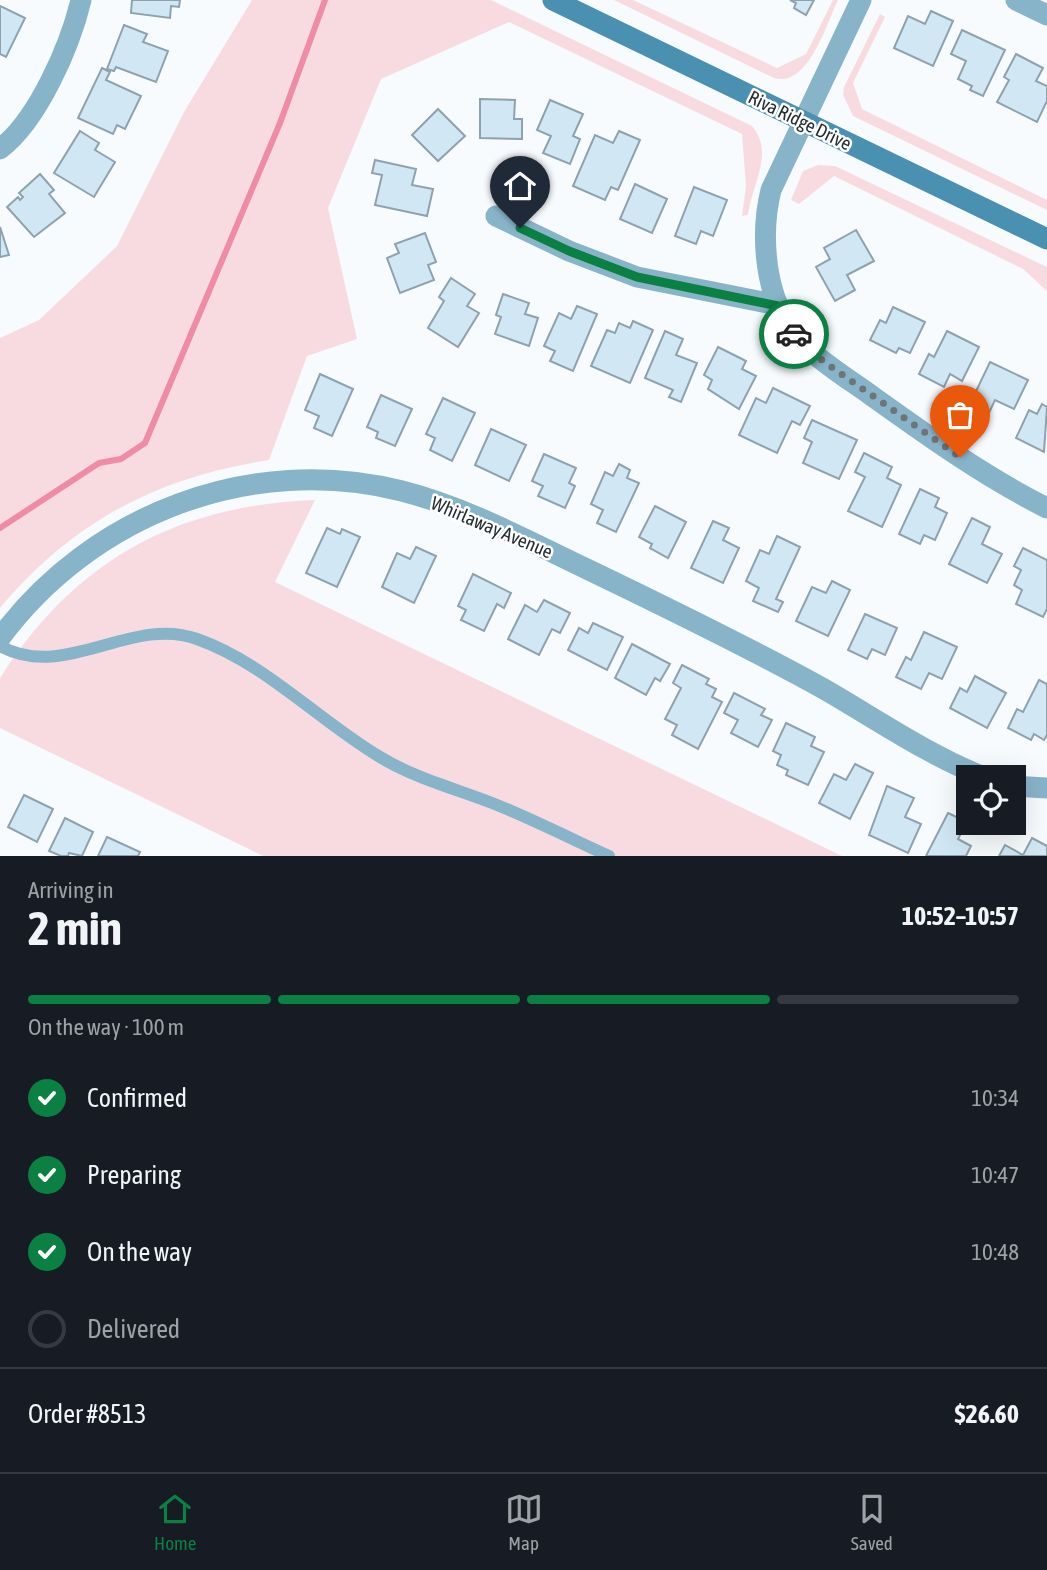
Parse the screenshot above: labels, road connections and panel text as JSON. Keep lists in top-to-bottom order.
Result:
{
  "streets": {
    "street": ["Riva Ridge Drive", "Whirlaway Avenue"]
  },
  "page": {
    "heading": ["2 min", "Arriving in", "10:52–10:57"],
    "panel": ["Order #8513", "$26.60"],
    "bar": "On the way · 100 m",
    "list": [
      ["Confirmed", "10:34"],
      ["Preparing", "10:47"],
      ["On the way", "10:48"],
      "Delivered"
    ],
    "tabs": ["Home", "Map", "Saved"]
  }
}
